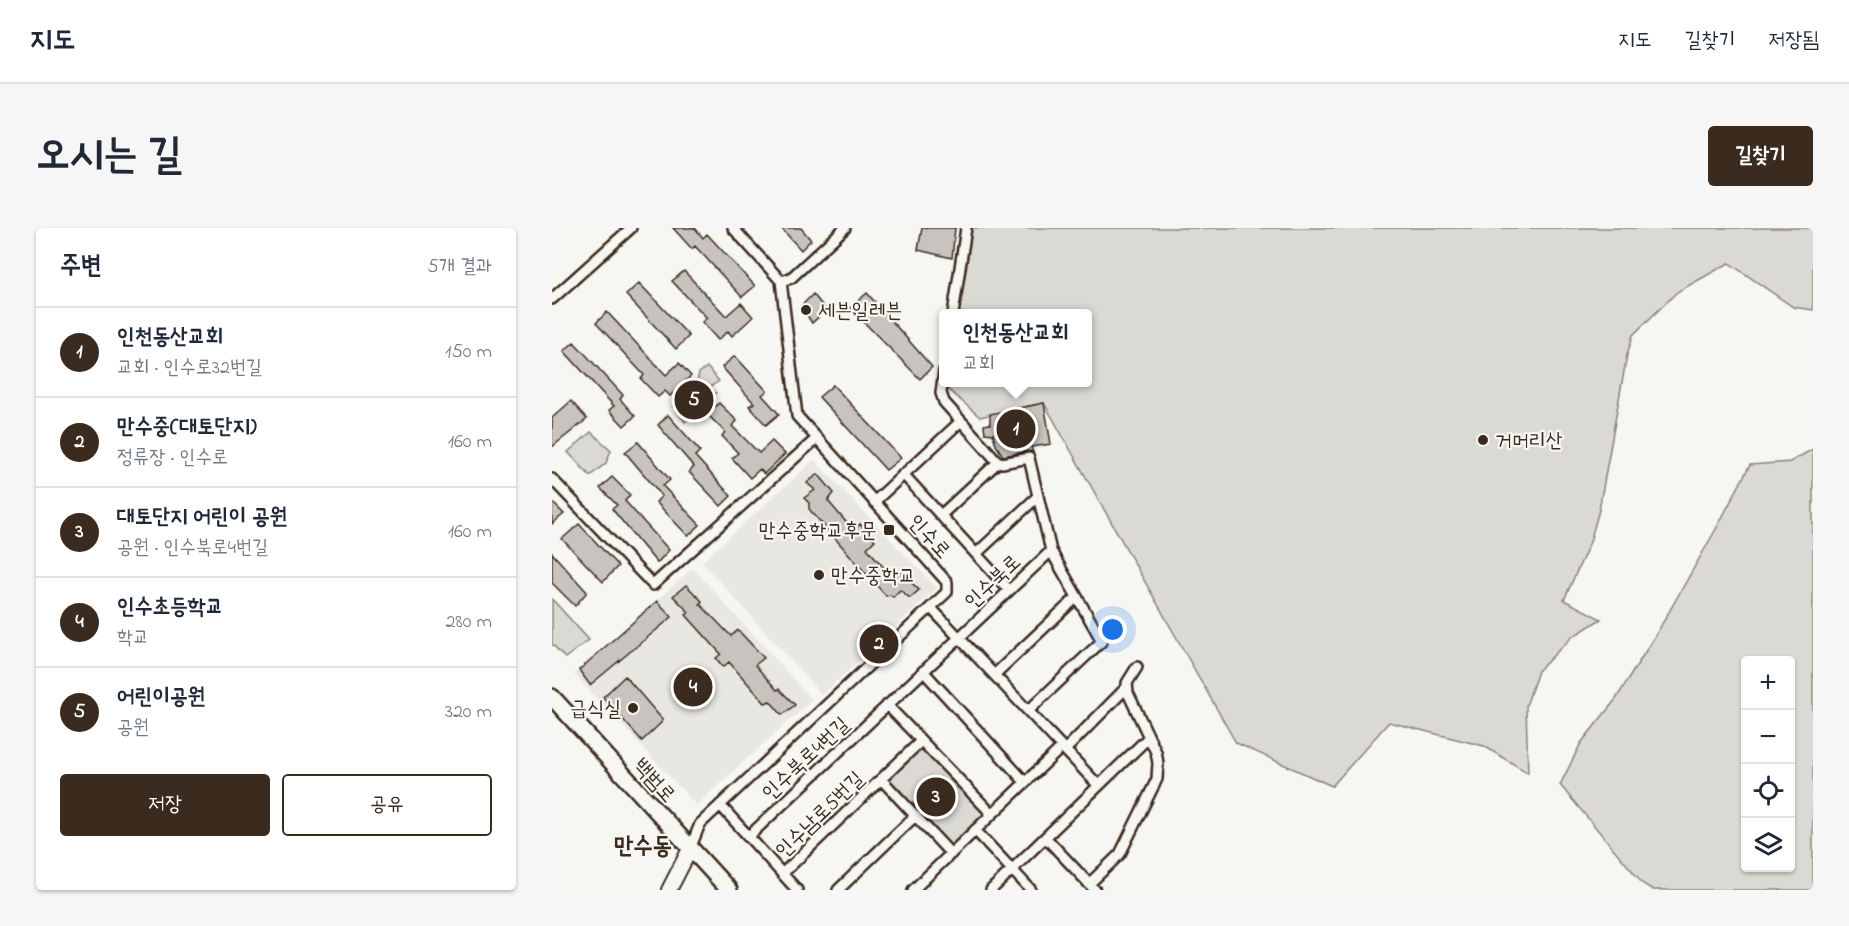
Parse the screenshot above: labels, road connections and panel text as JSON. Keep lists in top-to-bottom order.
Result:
{
  "streets": {
    "main road": ["백범로"],
    "street": [
      "인수로",
      "인수북로",
      "인수북로4번길",
      "인수남로5번길"
    ]
  },
  "crossings": [
    ["인수로", "인수북로"],
    ["인수로", "백범로"],
    ["인수북로", "인수북로4번길"]
  ],
  "districts": ["만수동"],
  "places": {
    "other": [
      "세븐일레븐",
      "거머리산",
      "만수중학교",
      "급식실"
    ],
    "transit": ["만수중학교후문"]
  },
  "page": {
    "header": "지도",
    "nav": ["지도", "길찾기", "저장됨"],
    "title": "오시는 길",
    "buttons": [
      "길찾기",
      ["저장", "공유"]
    ],
    "heading": ["주변", "5개 결과"],
    "list": [
      {
        "mark": "1",
        "name": "인천동산교회",
        "note": "교회 · 인수로32번길",
        "value": "150 m"
      },
      {
        "mark": "2",
        "name": "만수중(대토단지)",
        "note": "정류장 · 인수로",
        "value": "160 m"
      },
      {
        "mark": "3",
        "name": "대토단지 어린이 공원",
        "note": "공원 · 인수북로4번길",
        "value": "160 m"
      },
      {
        "mark": "4",
        "name": "인수초등학교",
        "note": "학교",
        "value": "280 m"
      },
      {
        "mark": "5",
        "name": "어린이공원",
        "note": "공원",
        "value": "320 m"
      }
    ],
    "popup": ["인천동산교회", "교회"],
    "pins": [
      "5",
      "1",
      "2",
      "4",
      "3"
    ],
    "map_buttons": ["+", "−"]
  }
}
